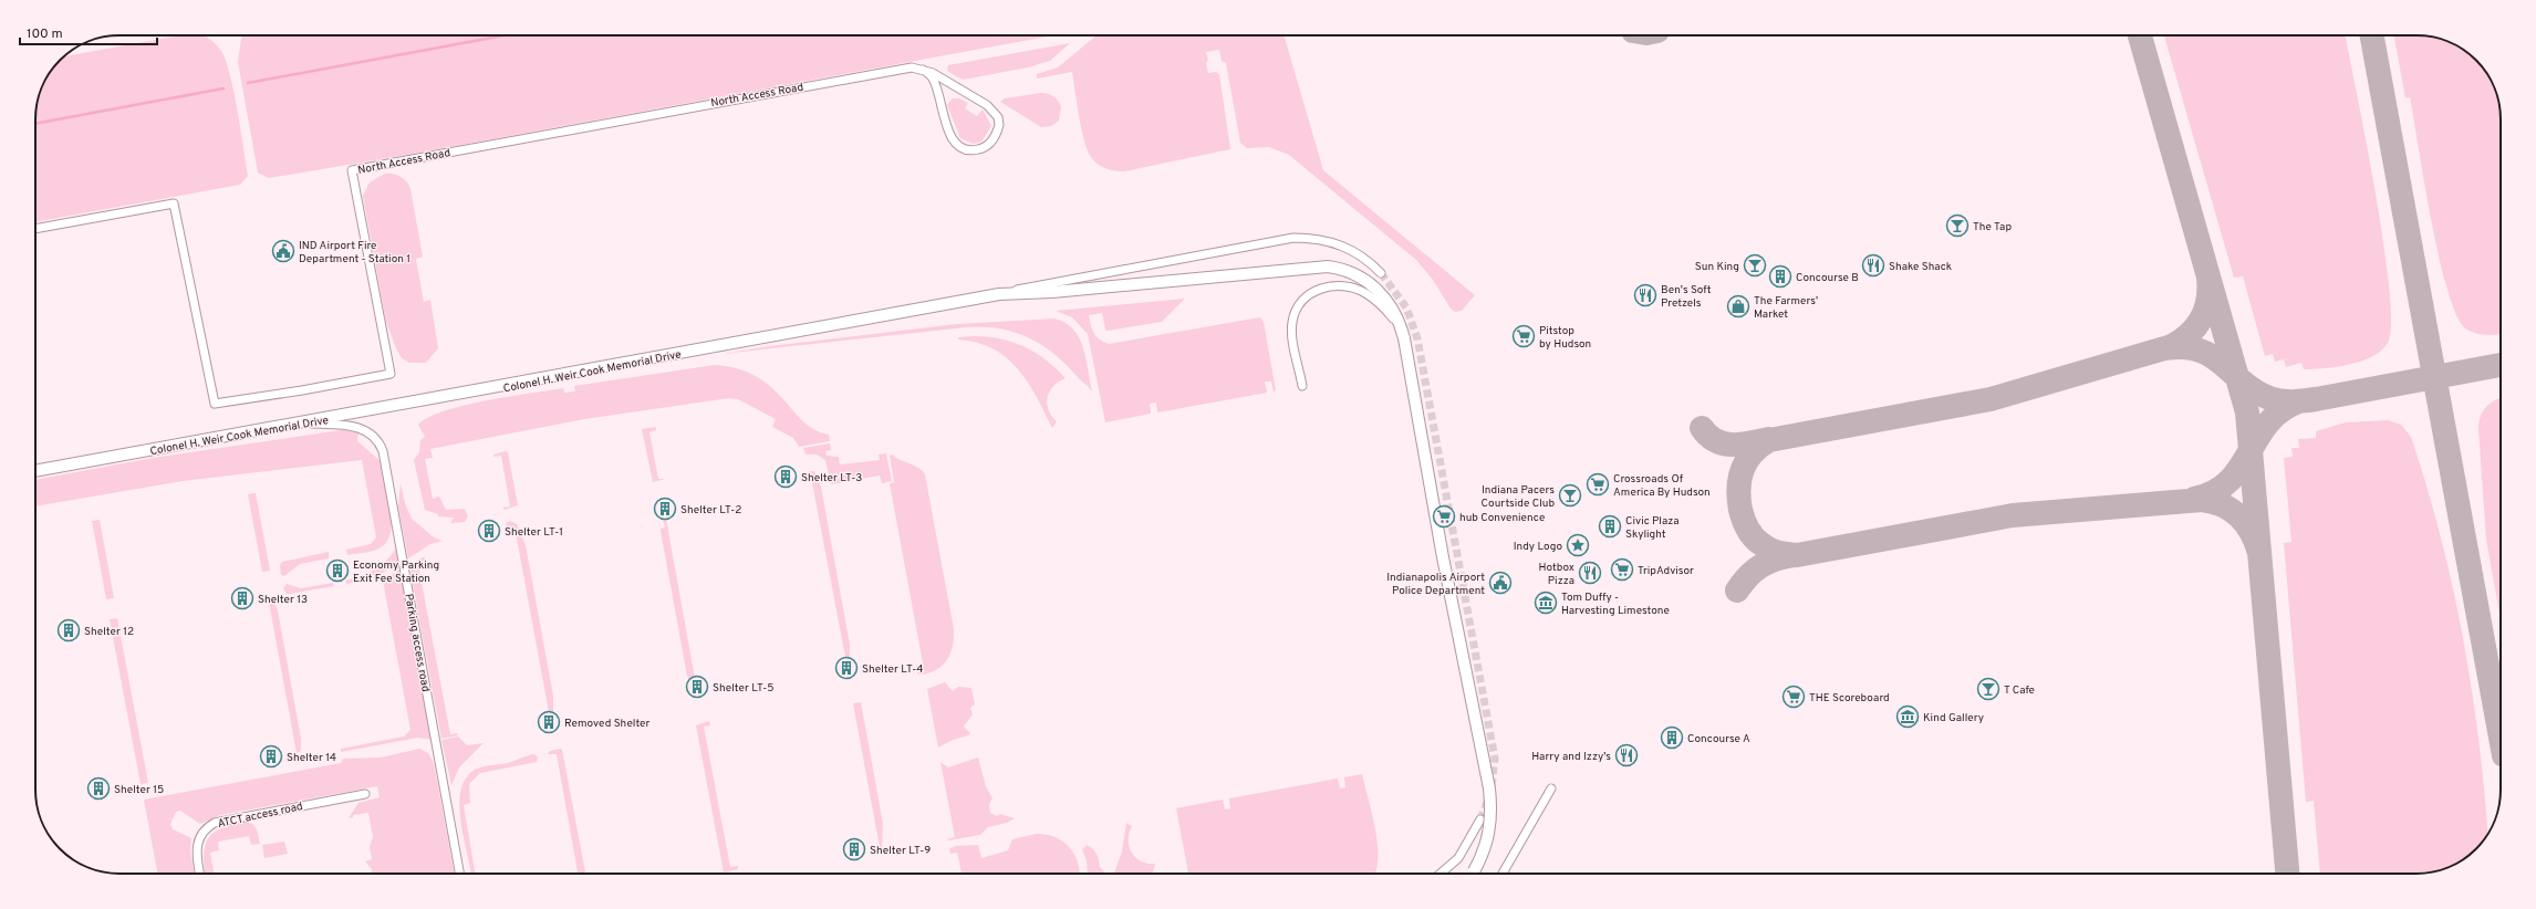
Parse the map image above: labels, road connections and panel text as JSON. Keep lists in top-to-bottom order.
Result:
{
  "streets": {
    "street": [
      "North Access Road",
      "Colonel H. Weir Cook Memorial Drive",
      "Parking access road",
      "ATCT access road"
    ]
  },
  "crossings": [
    ["Colonel H. Weir Cook Memorial Drive", "Parking access road"]
  ],
  "places": {
    "bar": [
      "The Tap",
      "Sun King",
      "Indiana Pacers Courtside Club",
      "T Cafe"
    ],
    "public building": ["IND Airport Fire Department - Station 1", "Indianapolis Airport Police Department"],
    "restaurant": [
      "Shake Shack",
      "Ben's Soft Pretzels",
      "Hotbox Pizza",
      "Harry and Izzy's"
    ],
    "building": [
      "Concourse B",
      "Shelter LT-3",
      "Shelter LT-2",
      "Civic Plaza Skylight",
      "Shelter LT-1",
      "Economy Parking Exit Fee Station",
      "Shelter 13",
      "Shelter 12",
      "Shelter LT-4",
      "Shelter LT-5",
      "Removed Shelter",
      "Concourse A",
      "Shelter 14",
      "Shelter 15",
      "Shelter LT-9"
    ],
    "shop": ["The Farmers' Market"],
    "supermarket": [
      "Pitstop by Hudson",
      "Crossroads Of America By Hudson",
      "hub Convenience",
      "TripAdvisor",
      "THE Scoreboard"
    ],
    "place": ["Indy Logo"],
    "museum": ["Tom Duffy - Harvesting Limestone", "Kind Gallery"]
  },
  "scale_bar": "100 m"
}
